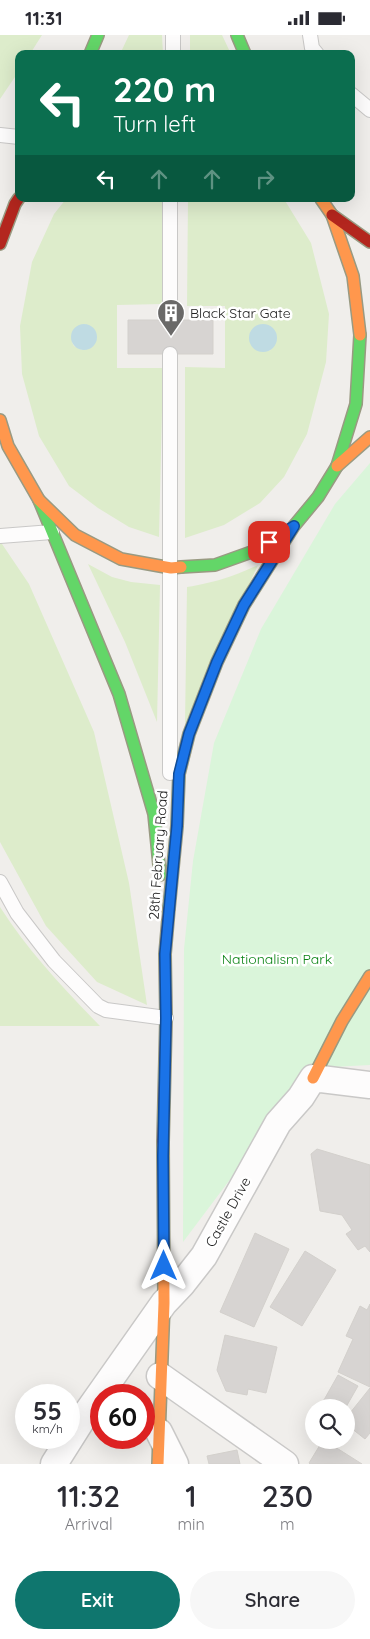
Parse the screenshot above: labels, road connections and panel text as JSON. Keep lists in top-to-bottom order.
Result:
{
  "streets": {
    "main road": ["28th February Road"],
    "street": ["Castle Drive"]
  },
  "crossings": [
    ["28th February Road", "Castle Drive"]
  ],
  "parks": ["Nationalism Park"],
  "places": {
    "building": ["Black Star Gate"]
  },
  "page": {
    "status": "11:31",
    "turn": ["220 m", "Turn left"],
    "speed": "55 km/h",
    "limit": "60",
    "eta": [
      "11:32",
      "Arrival",
      "1",
      "min",
      "230",
      "m"
    ],
    "buttons": ["Exit", "Share"]
  }
}
